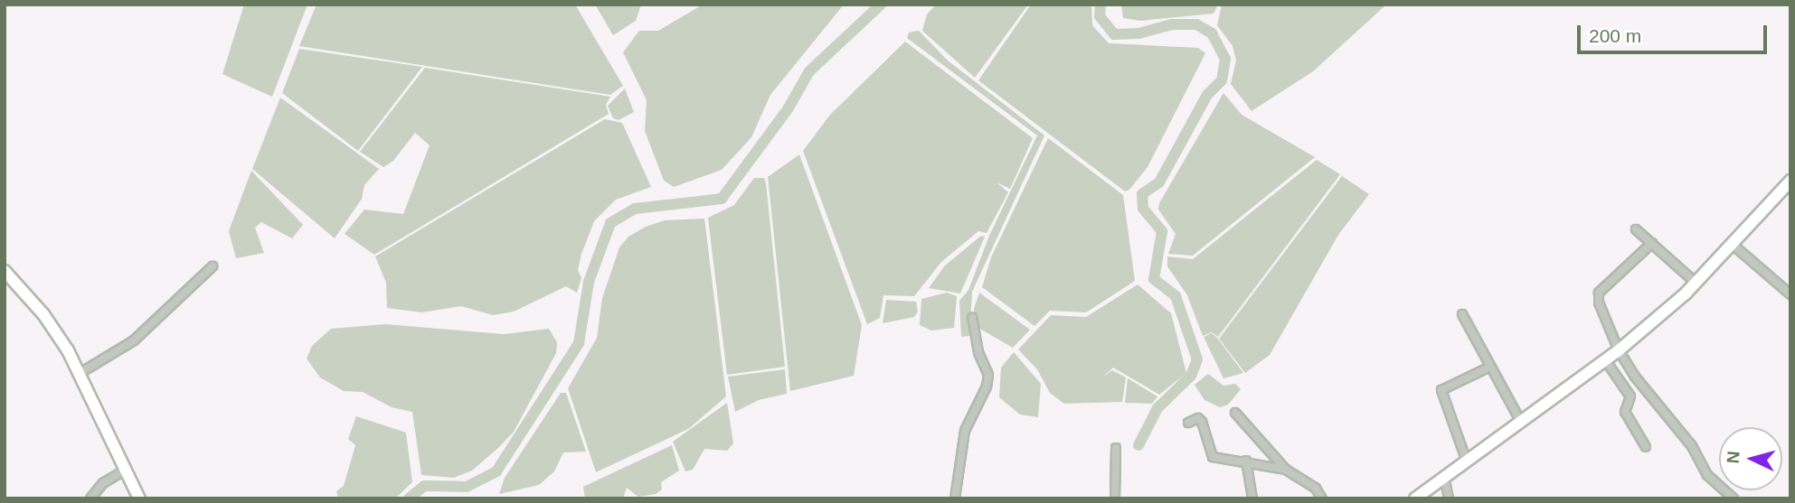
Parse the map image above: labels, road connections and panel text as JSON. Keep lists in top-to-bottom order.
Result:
{
  "scale_bar": "200 m",
  "north": "left"
}
